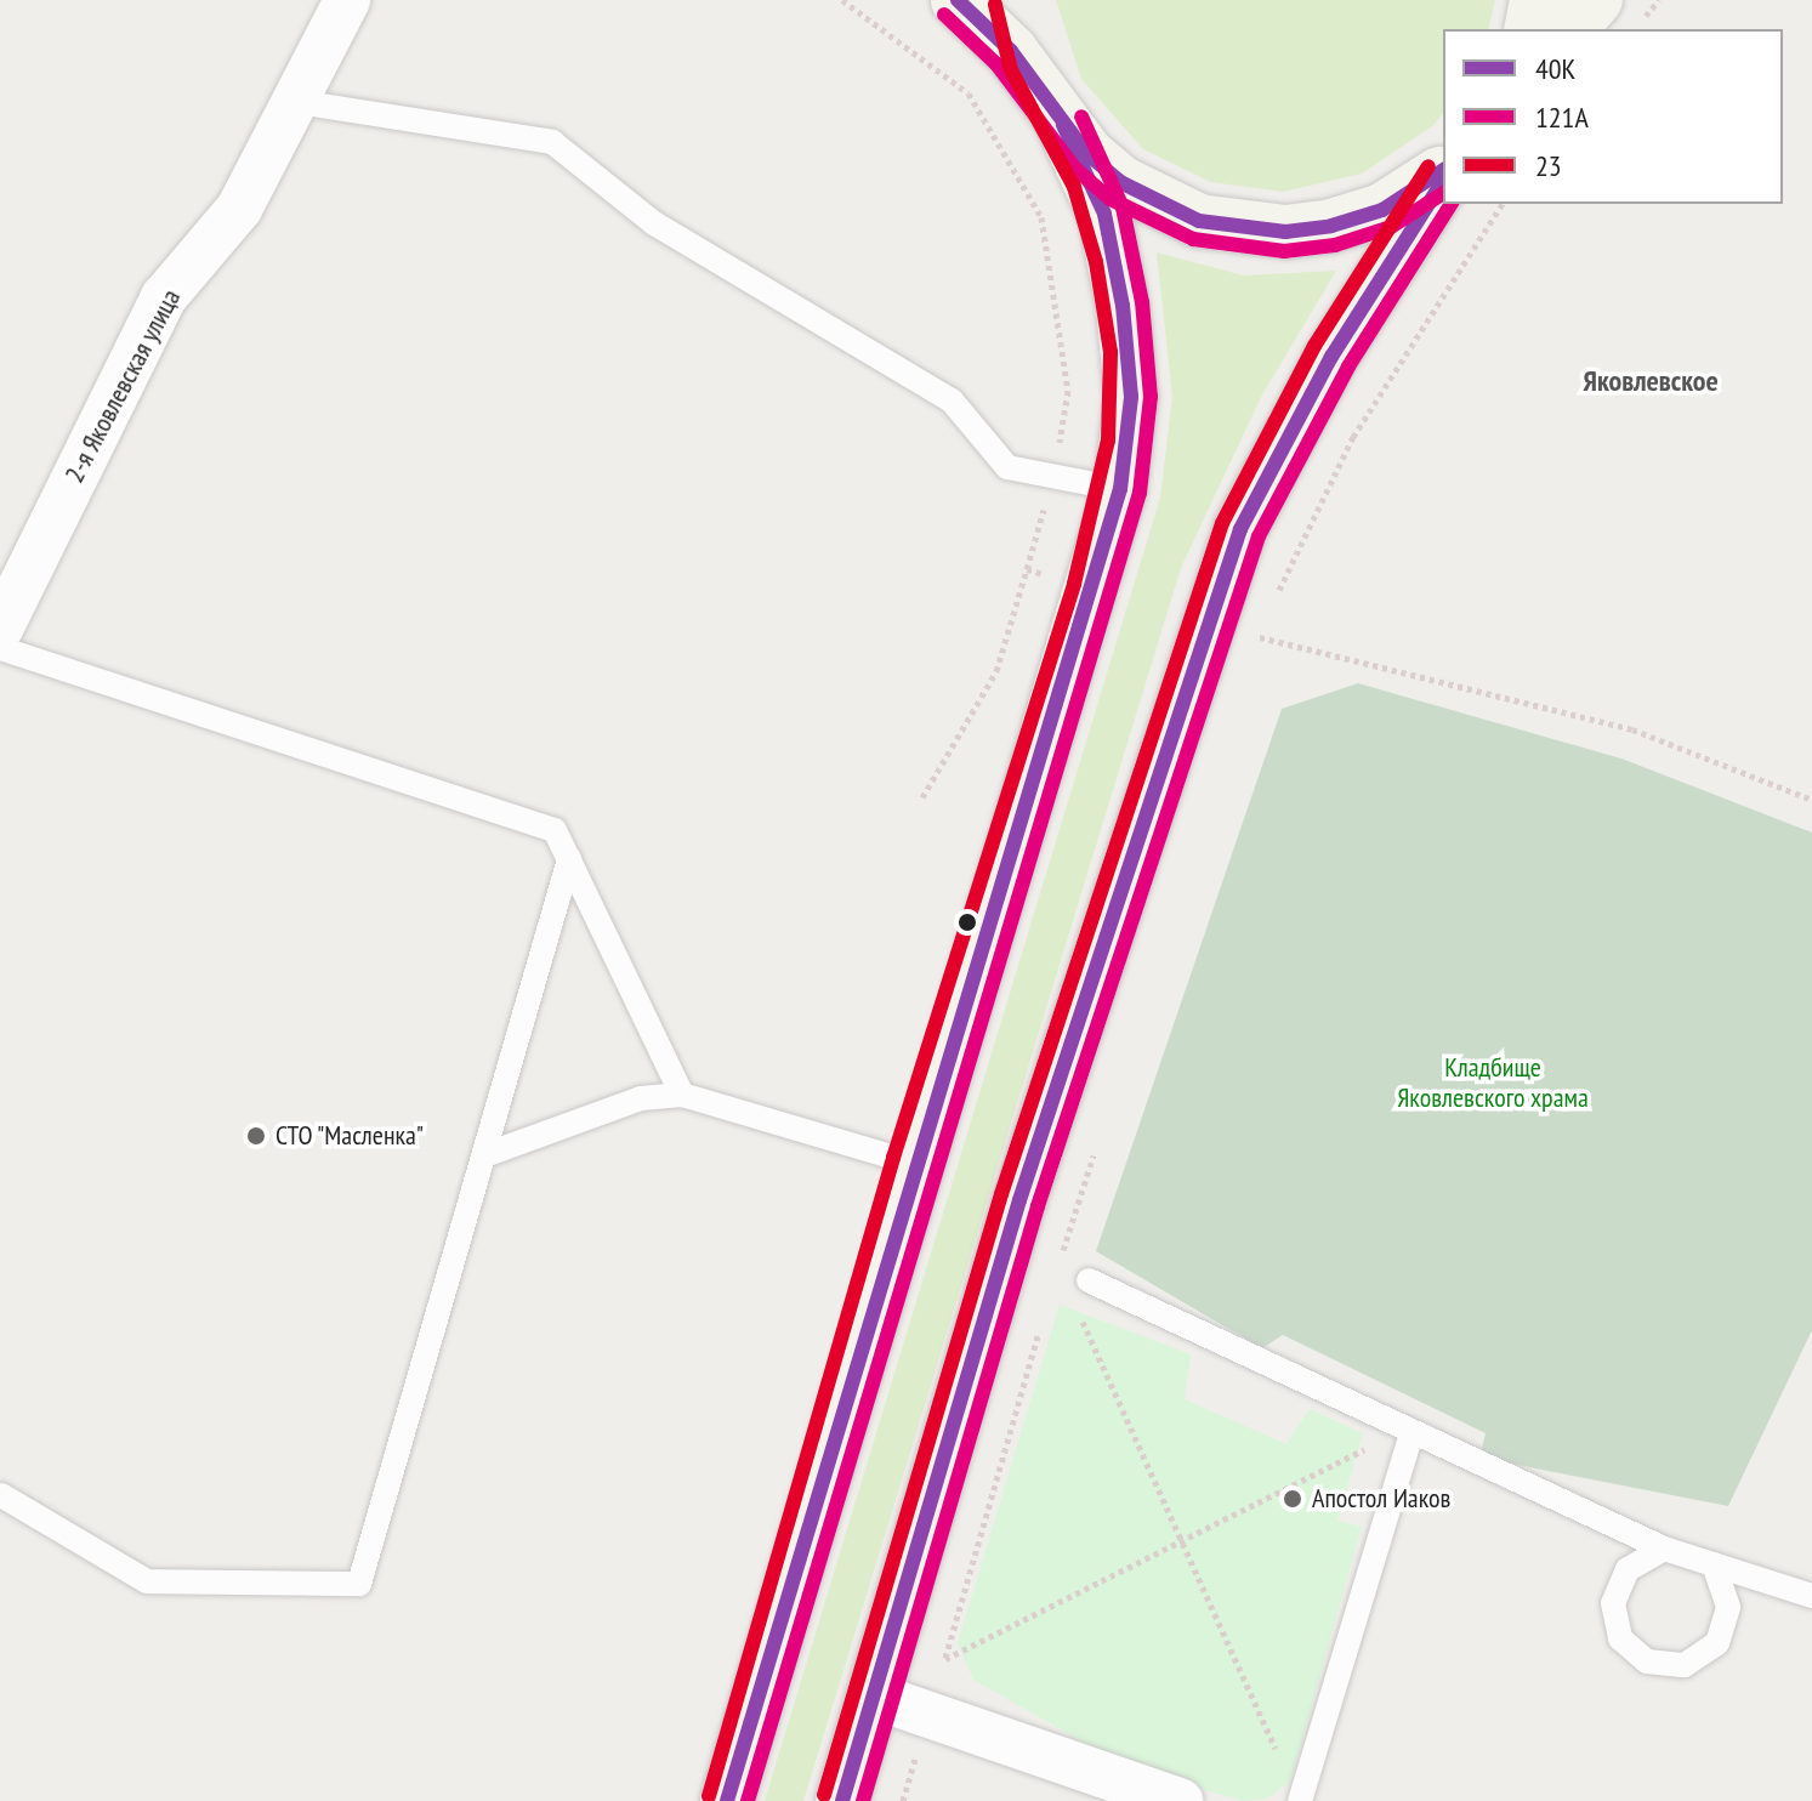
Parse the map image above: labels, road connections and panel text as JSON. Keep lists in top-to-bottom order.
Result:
{
  "streets": {
    "street": ["2-я Яковлевская улица"]
  },
  "districts": ["Яковлевское"],
  "parks": ["Кладбище Яковлевского храма"],
  "places": ["СТО \"Масленка\"", "Апостол Иаков"],
  "lines": ["transit line 40К", "transit line 23", "transit line 121А"],
  "legend": ["40К", "121А", "23"]
}
